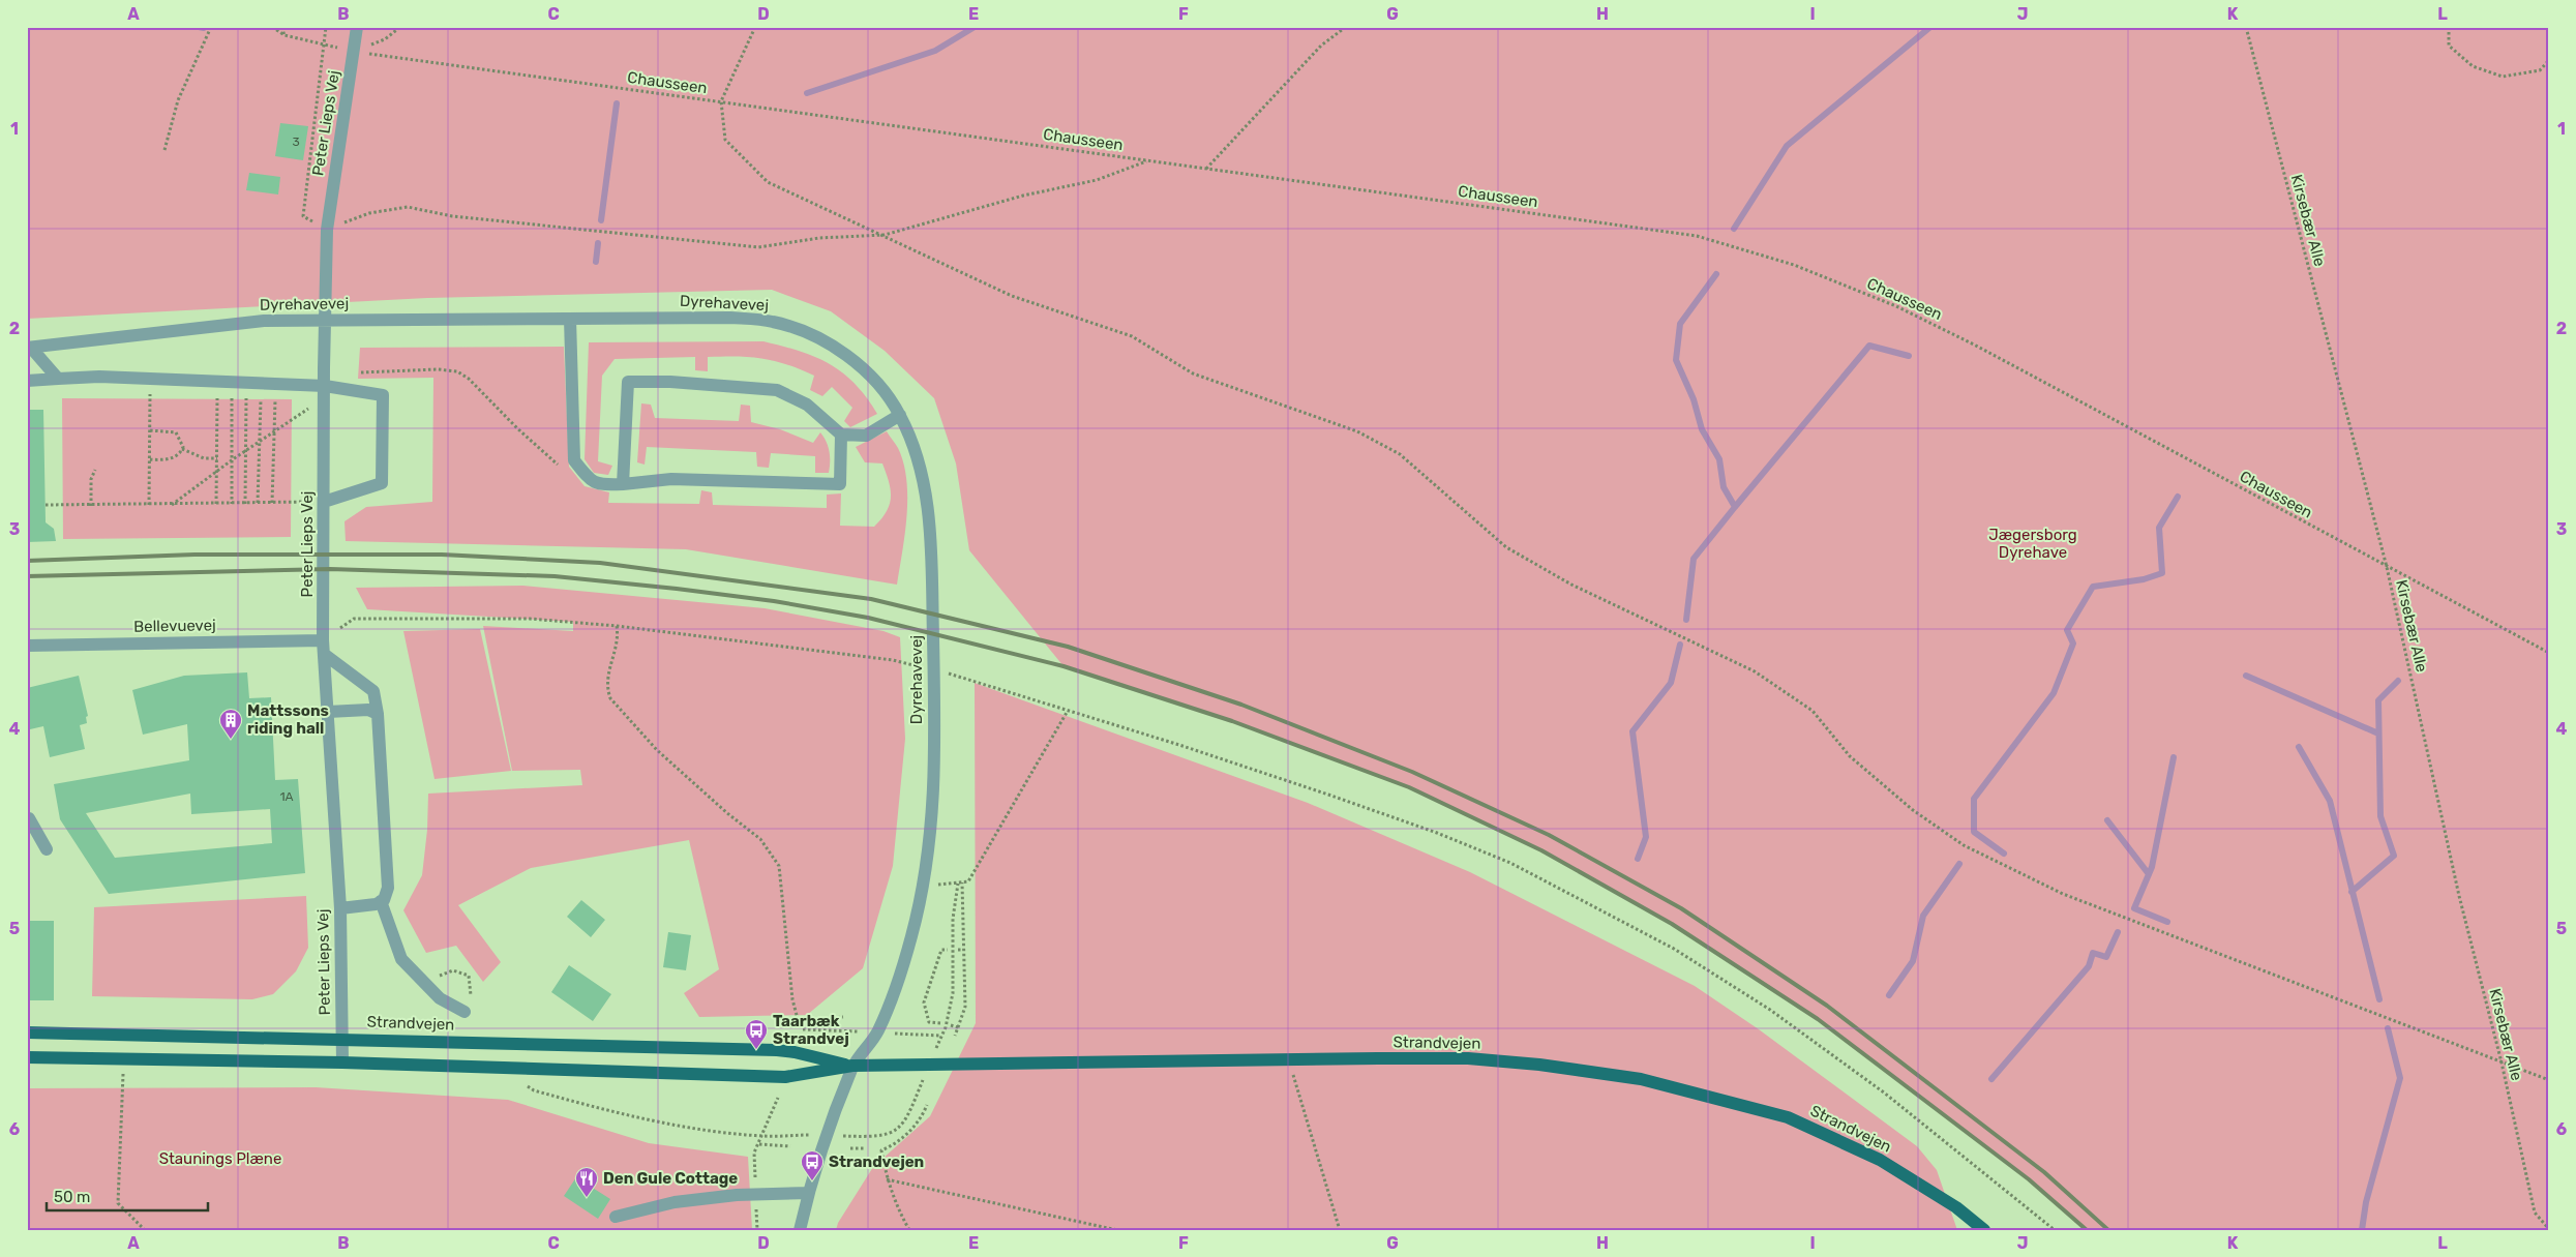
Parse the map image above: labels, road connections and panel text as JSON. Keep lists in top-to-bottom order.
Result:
{
  "streets": {
    "main road": ["Strandvejen"],
    "street": ["Peter Lieps Vej", "Dyrehavevej", "Bellevuevej"],
    "path": ["Chausseen", "Kirsebær Alle"]
  },
  "crossings": [
    ["Chausseen", "Peter Lieps Vej"],
    ["Chausseen", "Kirsebær Alle"],
    ["Peter Lieps Vej", "Bellevuevej"],
    ["Peter Lieps Vej", "Strandvejen"],
    ["Dyrehavevej", "Strandvejen"]
  ],
  "parks": ["Jægersborg Dyrehave", "Staunings Plæne"],
  "places": {
    "building": ["Mattssons riding hall"],
    "bus stop": ["Taarbæk Strandvej", "Strandvejen"],
    "restaurant": ["Den Gule Cottage"]
  },
  "house_numbers": ["3", "1A"],
  "scale_bar": "50 m",
  "grid": {
    "columns": [
      "A",
      "B",
      "C",
      "D",
      "E",
      "F",
      "G",
      "H",
      "I",
      "J",
      "K",
      "L"
    ],
    "rows": [
      "1",
      "2",
      "3",
      "4",
      "5",
      "6"
    ]
  }
}
